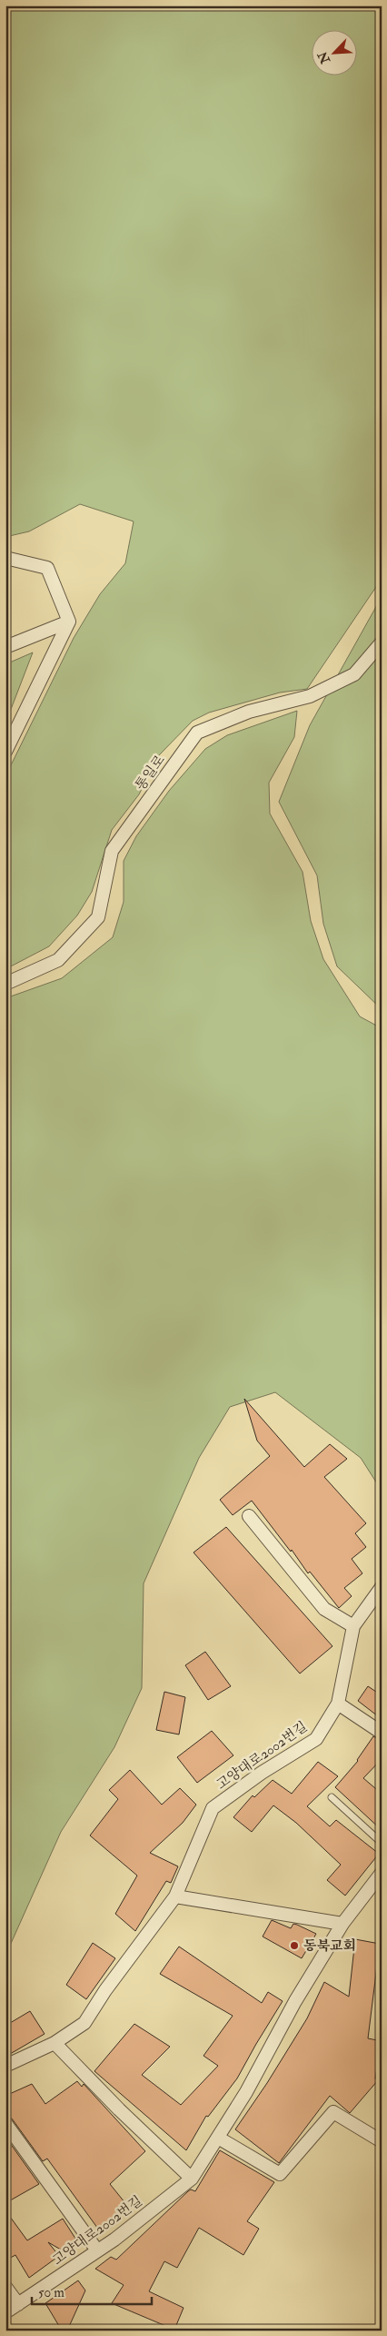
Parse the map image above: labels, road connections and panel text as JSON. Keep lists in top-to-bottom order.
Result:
{
  "streets": {
    "street": ["통일로", "고양대로2002번길"]
  },
  "places": ["동북교회"],
  "scale_bar": "50 m",
  "north": "bottom left"
}
